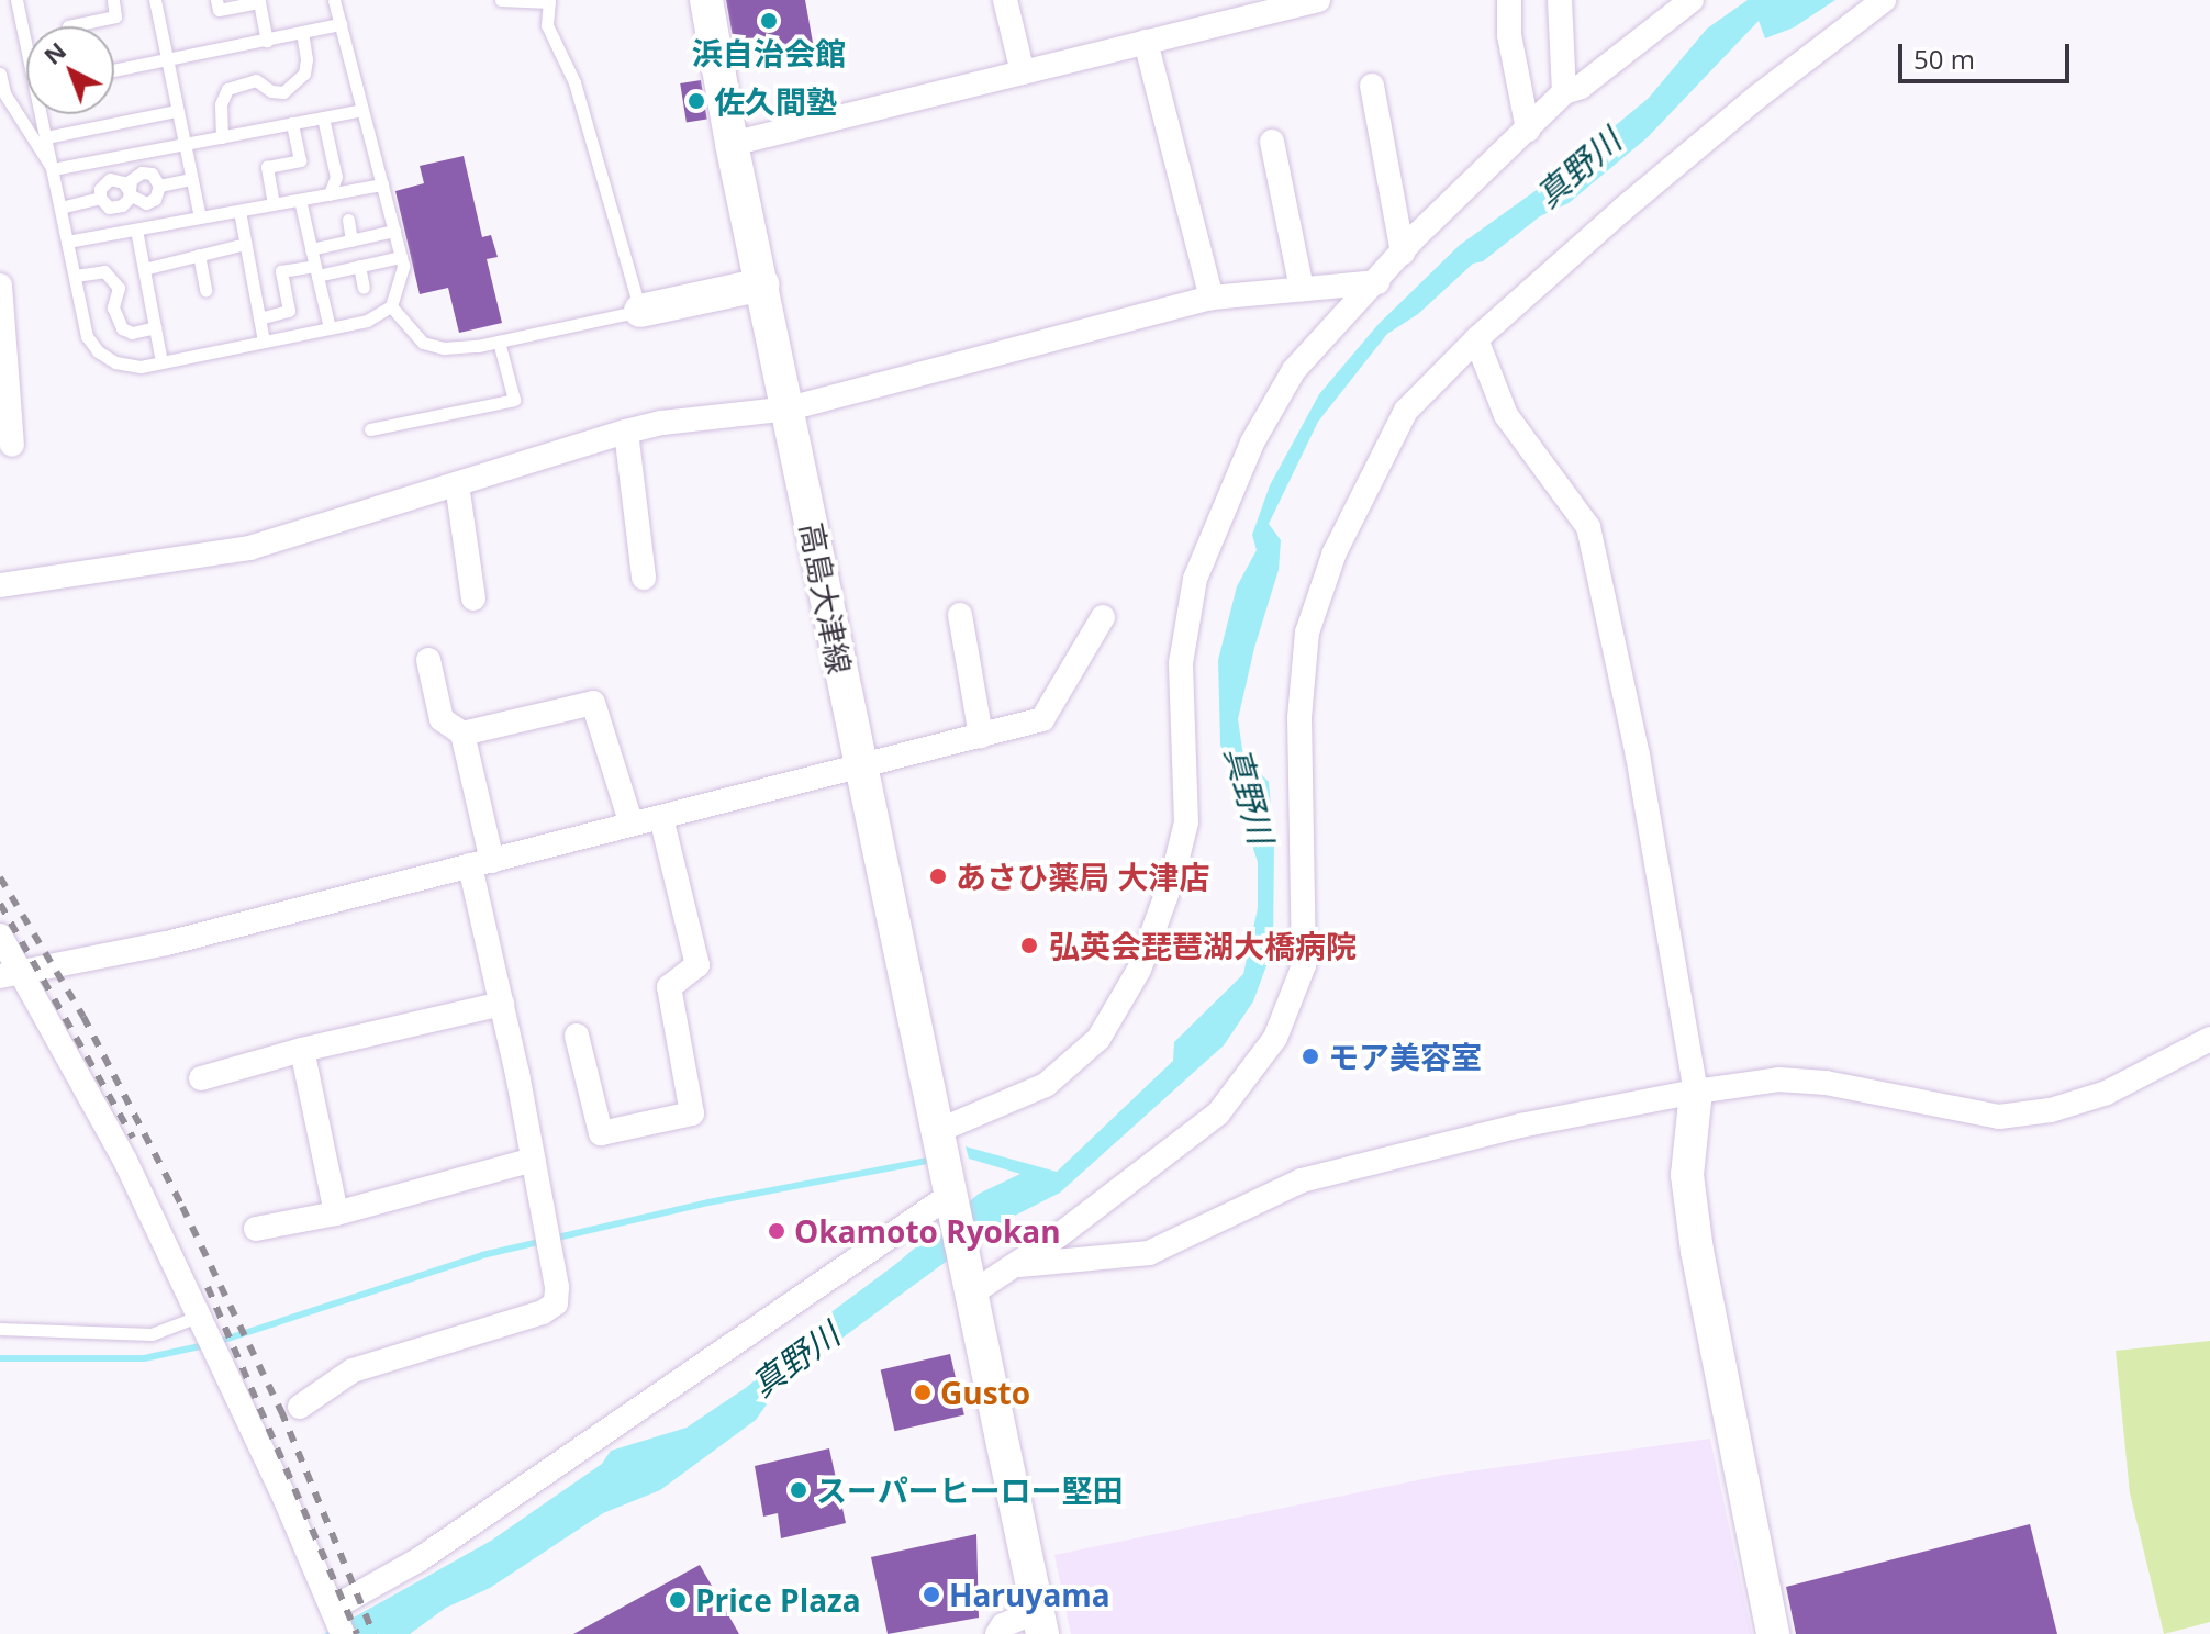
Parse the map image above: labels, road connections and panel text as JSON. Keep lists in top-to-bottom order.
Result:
{
  "streets": {
    "main road": ["高島大津線"]
  },
  "water": ["真野川"],
  "places": [
    "浜自治会館",
    "佐久間塾",
    "あさひ薬局 大津店",
    "弘英会琵琶湖大橋病院",
    "モア美容室",
    "Okamoto Ryokan",
    "Gusto",
    "スーパーヒーロー堅田",
    "Haruyama",
    "Price Plaza"
  ],
  "scale_bar": "50 m",
  "north": "top left"
}
